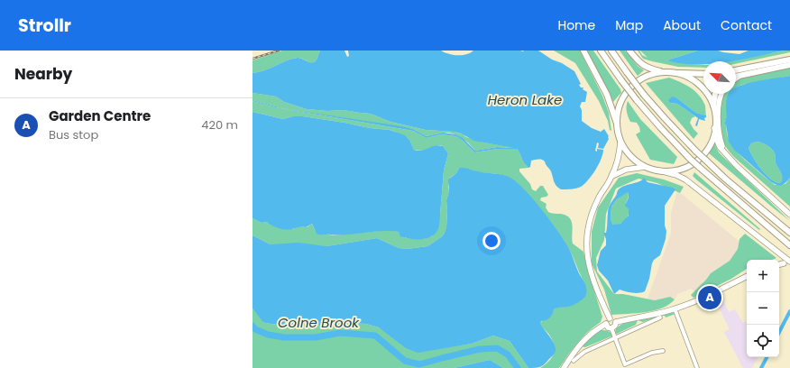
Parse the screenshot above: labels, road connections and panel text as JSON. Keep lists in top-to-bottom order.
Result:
{
  "water": ["Heron Lake", "Colne Brook"],
  "north": "top left",
  "page": {
    "header": "Strollr",
    "nav": [
      "Home",
      "Map",
      "About",
      "Contact"
    ],
    "heading": "Nearby",
    "list": [
      {
        "mark": "A",
        "name": "Garden Centre",
        "note": "Bus stop",
        "value": "420 m"
      }
    ],
    "map_buttons": ["+", "−"],
    "pins": "A"
  }
}
